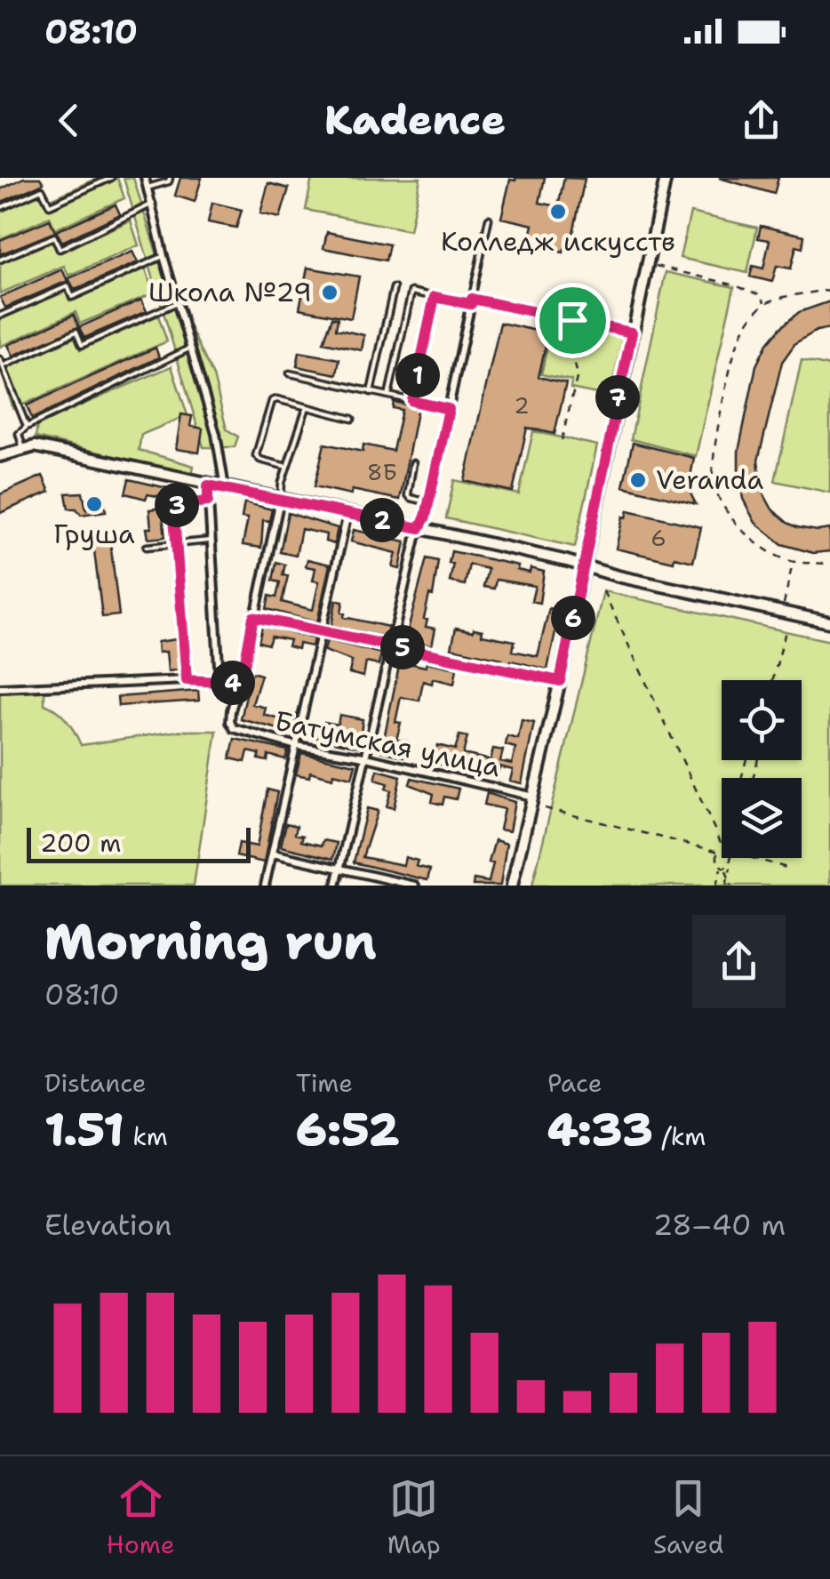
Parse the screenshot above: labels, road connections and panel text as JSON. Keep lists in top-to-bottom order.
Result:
{
  "streets": {
    "street": ["Батумская улица"]
  },
  "places": [
    "Колледж искусств",
    "Школа №29",
    "Veranda",
    "Груша"
  ],
  "house_numbers": ["2", "8Б", "6"],
  "scale_bar": "200 m",
  "page": {
    "status": "08:10",
    "header": "Kadence",
    "pins": [
      "1",
      "7",
      "3",
      "2",
      "6",
      "5",
      "4"
    ],
    "scale": "200 m",
    "heading": ["Morning run", "08:10"],
    "stats": [
      ["Distance", "1.51 km"],
      ["Time", "6:52"],
      ["Pace", "4:33 /km"]
    ],
    "chart": ["Elevation", "28–40 m"],
    "tabs": ["Home", "Map", "Saved"]
  }
}
